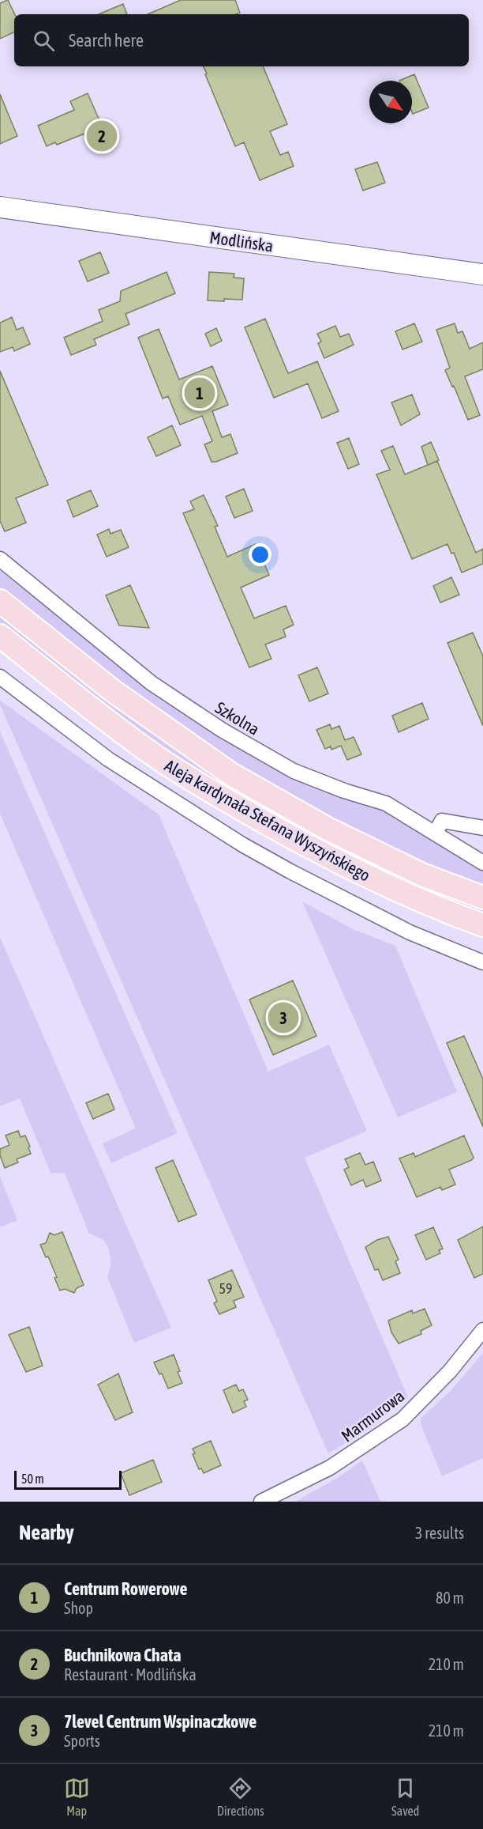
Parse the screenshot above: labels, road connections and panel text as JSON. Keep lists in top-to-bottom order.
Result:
{
  "streets": {
    "main road": ["Modlińska", "Aleja kardynała Stefana Wyszyńskiego"],
    "street": ["Szkolna", "Marmurowa"]
  },
  "house_numbers": ["59"],
  "scale_bar": "50 m",
  "north": "bottom right",
  "page": {
    "search": "Search here",
    "pins": ["2", "1", "3"],
    "scale": "50 m",
    "heading": ["Nearby", "3 results"],
    "list": [
      {
        "mark": "1",
        "name": "Centrum Rowerowe",
        "note": "Shop",
        "value": "80 m"
      },
      {
        "mark": "2",
        "name": "Buchnikowa Chata",
        "note": "Restaurant · Modlińska",
        "value": "210 m"
      },
      {
        "mark": "3",
        "name": "7level Centrum Wspinaczkowe",
        "note": "Sports",
        "value": "210 m"
      }
    ],
    "nav": ["Map", "Directions", "Saved"]
  }
}
